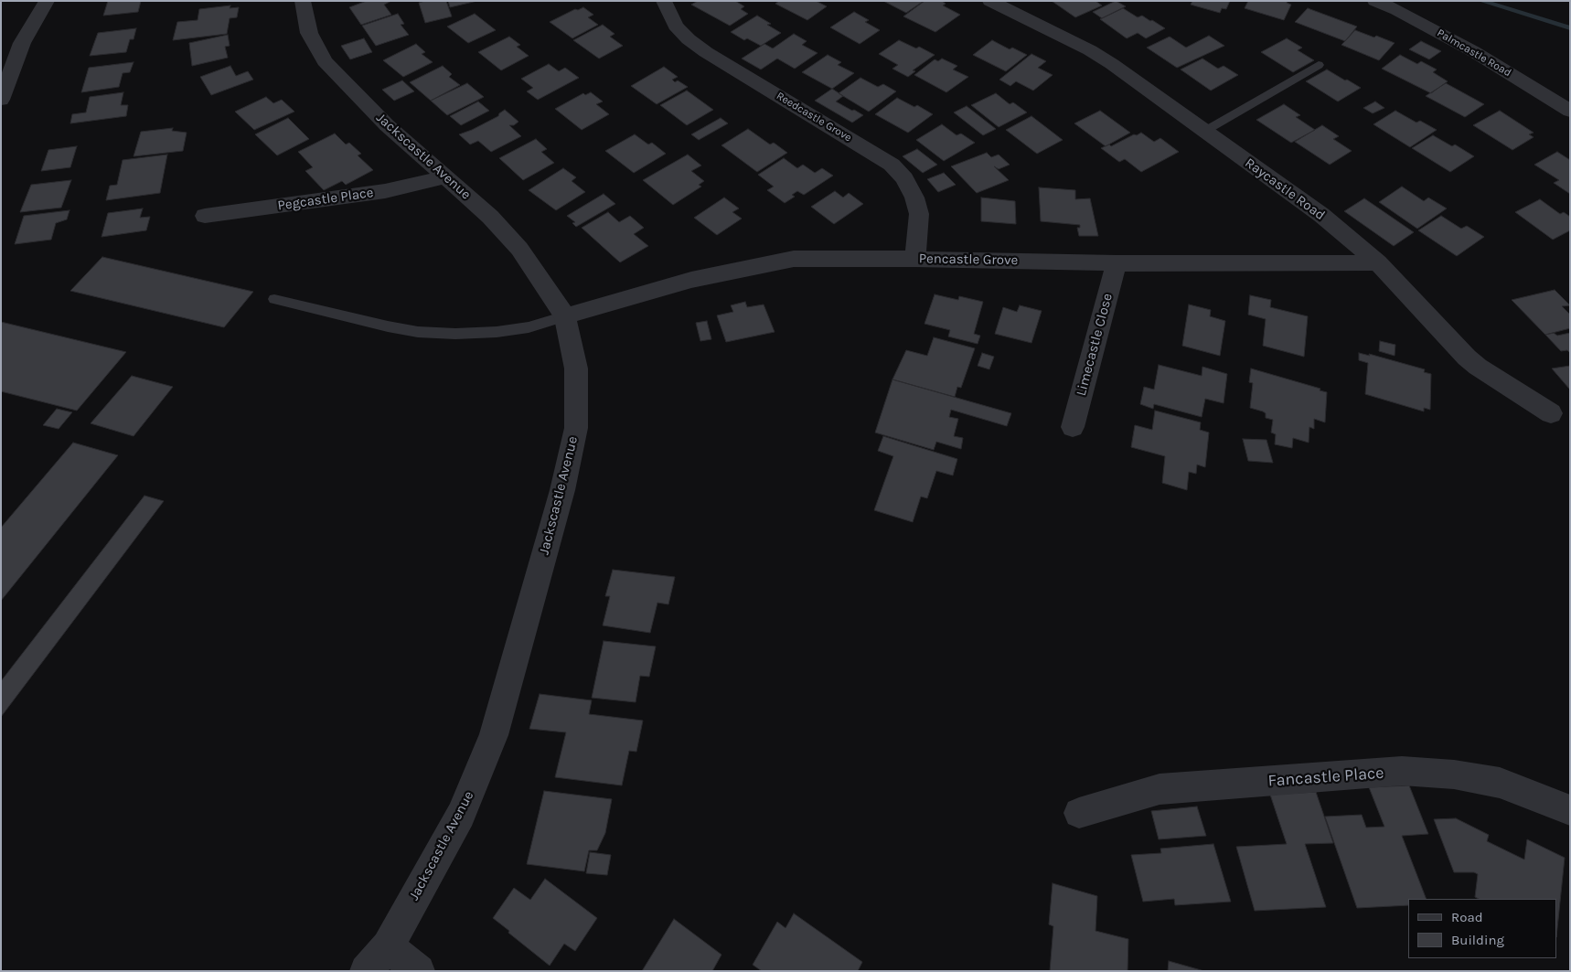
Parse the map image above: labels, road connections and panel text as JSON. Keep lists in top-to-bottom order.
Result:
{
  "streets": {
    "street": [
      "Palmcastle Road",
      "Reedcastle Grove",
      "Jackscastle Avenue",
      "Raycastle Road",
      "Pegcastle Place",
      "Pencastle Grove",
      "Limecastle Close",
      "Fancastle Place"
    ]
  },
  "crossings": [
    ["Reedcastle Grove", "Pencastle Grove"],
    ["Jackscastle Avenue", "Pegcastle Place"],
    ["Jackscastle Avenue", "Pencastle Grove"],
    ["Raycastle Road", "Pencastle Grove"],
    ["Pencastle Grove", "Limecastle Close"]
  ],
  "legend": ["Road", "Building"]
}
